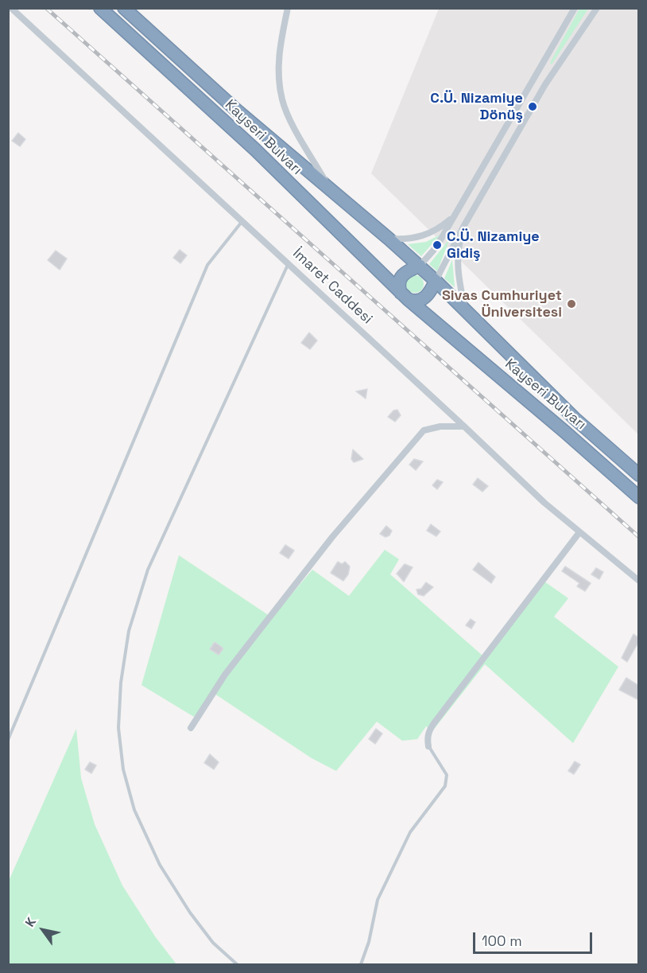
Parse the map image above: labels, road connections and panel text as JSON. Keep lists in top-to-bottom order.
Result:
{
  "streets": {
    "highway": ["Kayseri Bulvarı"],
    "street": ["İmaret Caddesi"]
  },
  "places": ["C.Ü. Nizamiye Dönüş", "C.Ü. Nizamiye Gidiş", "Sivas Cumhuriyet Üniversitesi"],
  "scale_bar": "100 m",
  "north": "top left"
}
